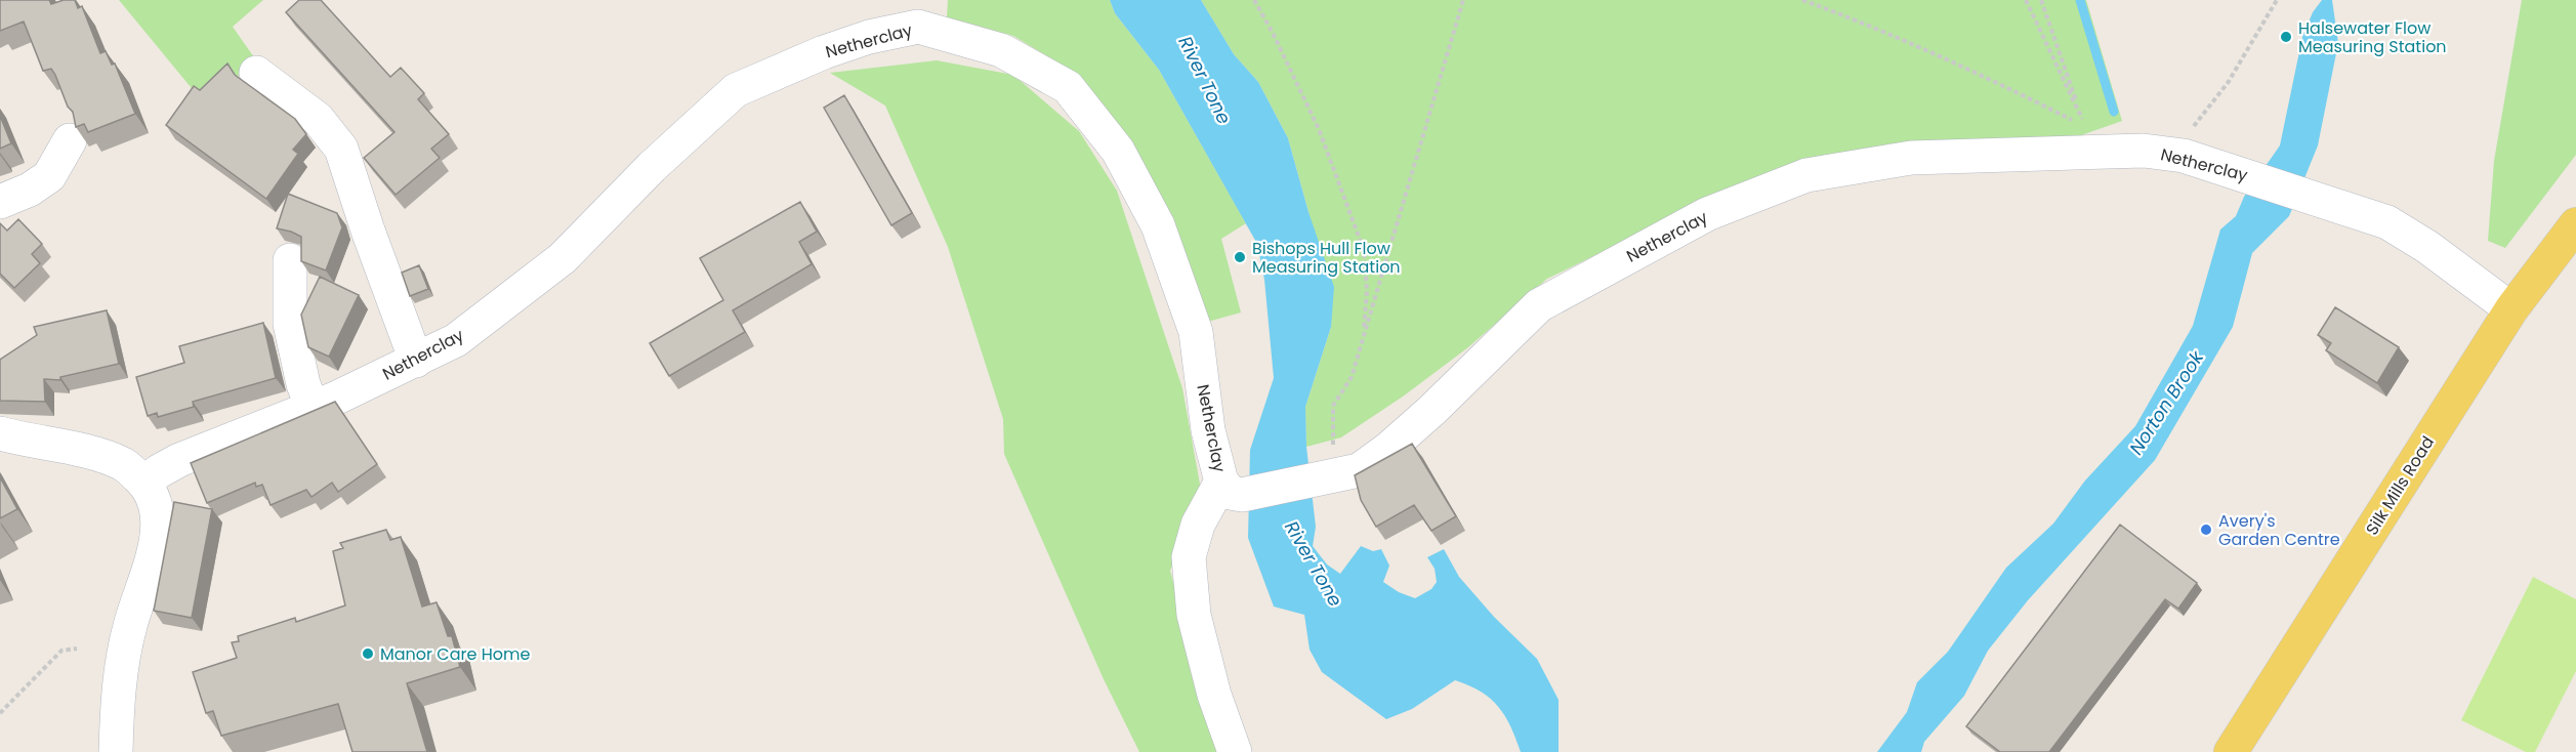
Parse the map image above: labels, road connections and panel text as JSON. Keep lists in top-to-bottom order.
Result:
{
  "streets": {
    "main road": ["Silk Mills Road"],
    "street": ["Netherclay"]
  },
  "crossings": [
    ["Netherclay", "Silk Mills Road"]
  ],
  "water": ["River Tone", "Norton Brook"],
  "places": [
    "Halsewater Flow Measuring Station",
    "Bishops Hull Flow Measuring Station",
    "Avery's Garden Centre",
    "Manor Care Home"
  ]
}
